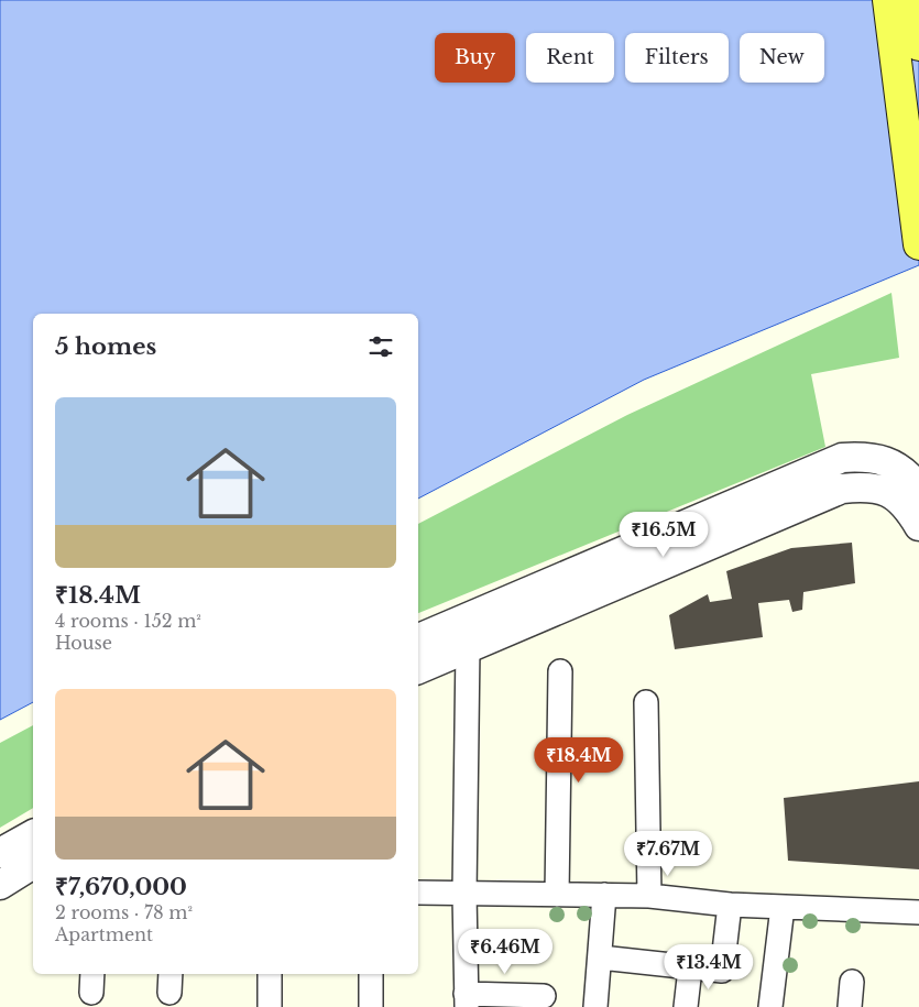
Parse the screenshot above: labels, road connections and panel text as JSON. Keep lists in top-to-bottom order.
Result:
{
  "page": {
    "chip": [
      "Buy",
      "Rent",
      "Filters",
      "New"
    ],
    "heading": "5 homes",
    "list": [
      {
        "name": "₹18.4M",
        "note": "4 rooms · 152 m² · House"
      },
      {
        "name": "₹7,670,000",
        "note": "2 rooms · 78 m² · Apartment"
      }
    ],
    "price": [
      "₹16.5M",
      "₹18.4M",
      "₹7.67M",
      "₹6.46M",
      "₹13.4M"
    ]
  }
}
